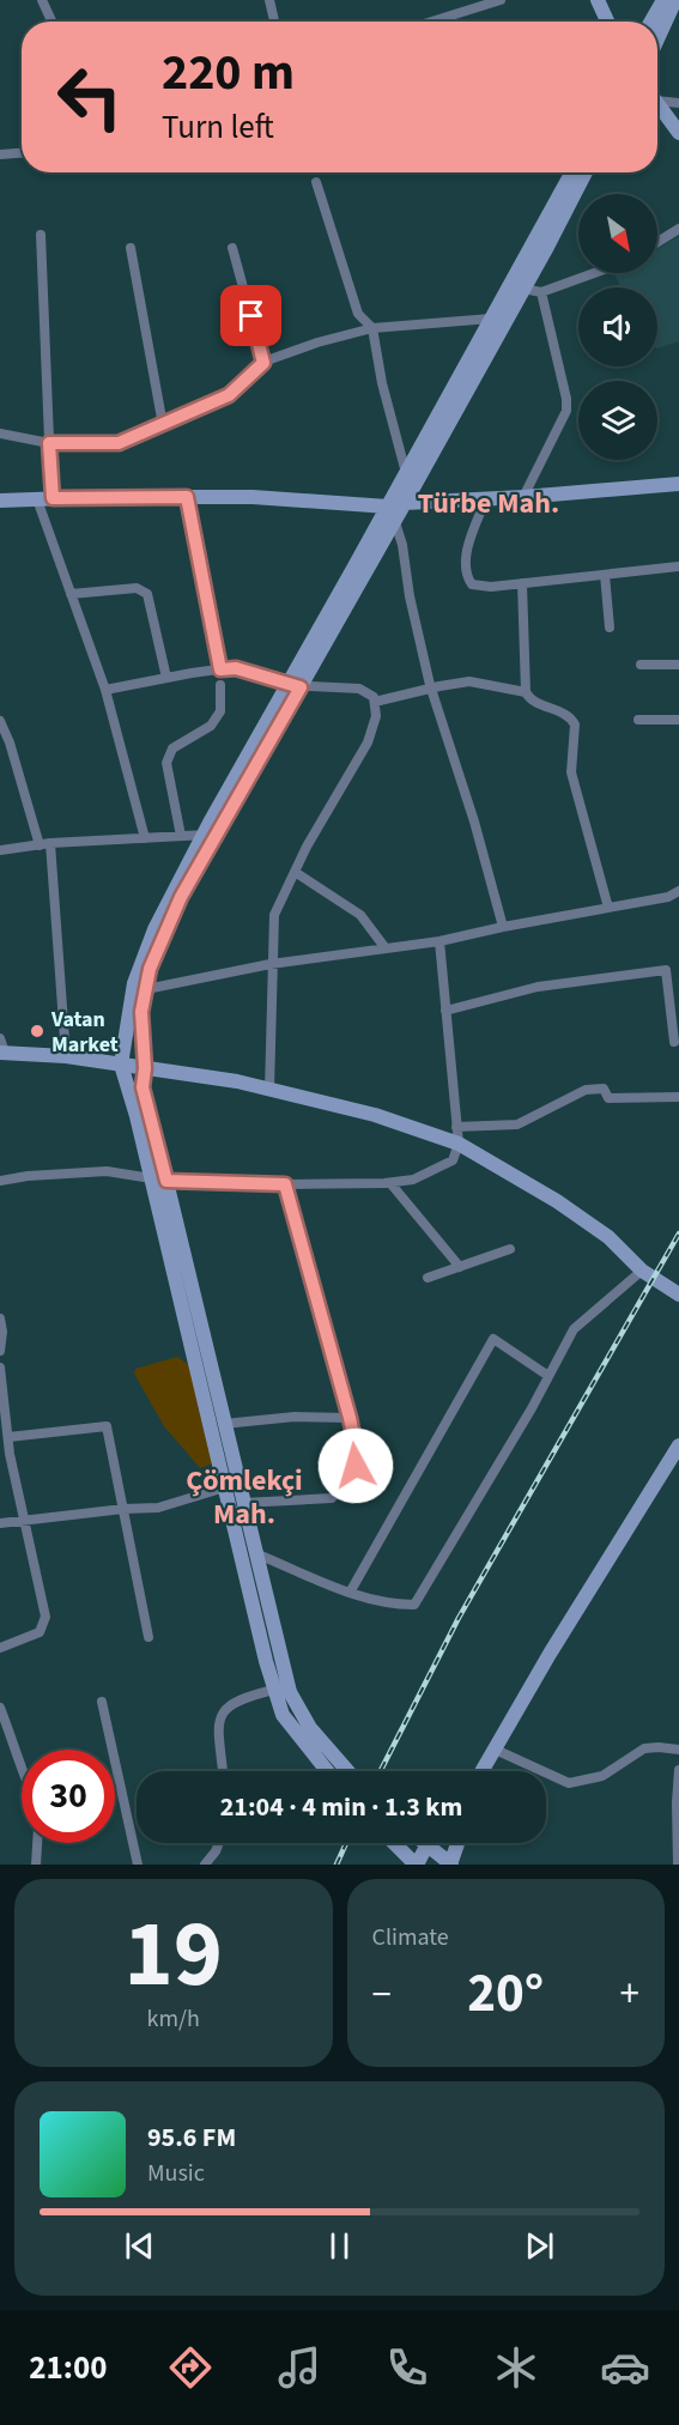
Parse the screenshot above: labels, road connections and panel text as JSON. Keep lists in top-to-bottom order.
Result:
{
  "districts": ["Türbe Mah.", "Çömlekçi Mah."],
  "places": ["Vatan Market"],
  "north": "bottom right",
  "page": {
    "turn": ["220 m", "Turn left"],
    "limit": "30",
    "trip": "21:04 · 4 min · 1.3 km",
    "tile": [
      ["19", "km/h"],
      "Climate"
    ],
    "heat": ["−", "20°", "+"],
    "song": ["95.6 FM", "Music"],
    "tabs": "21:00"
  }
}
